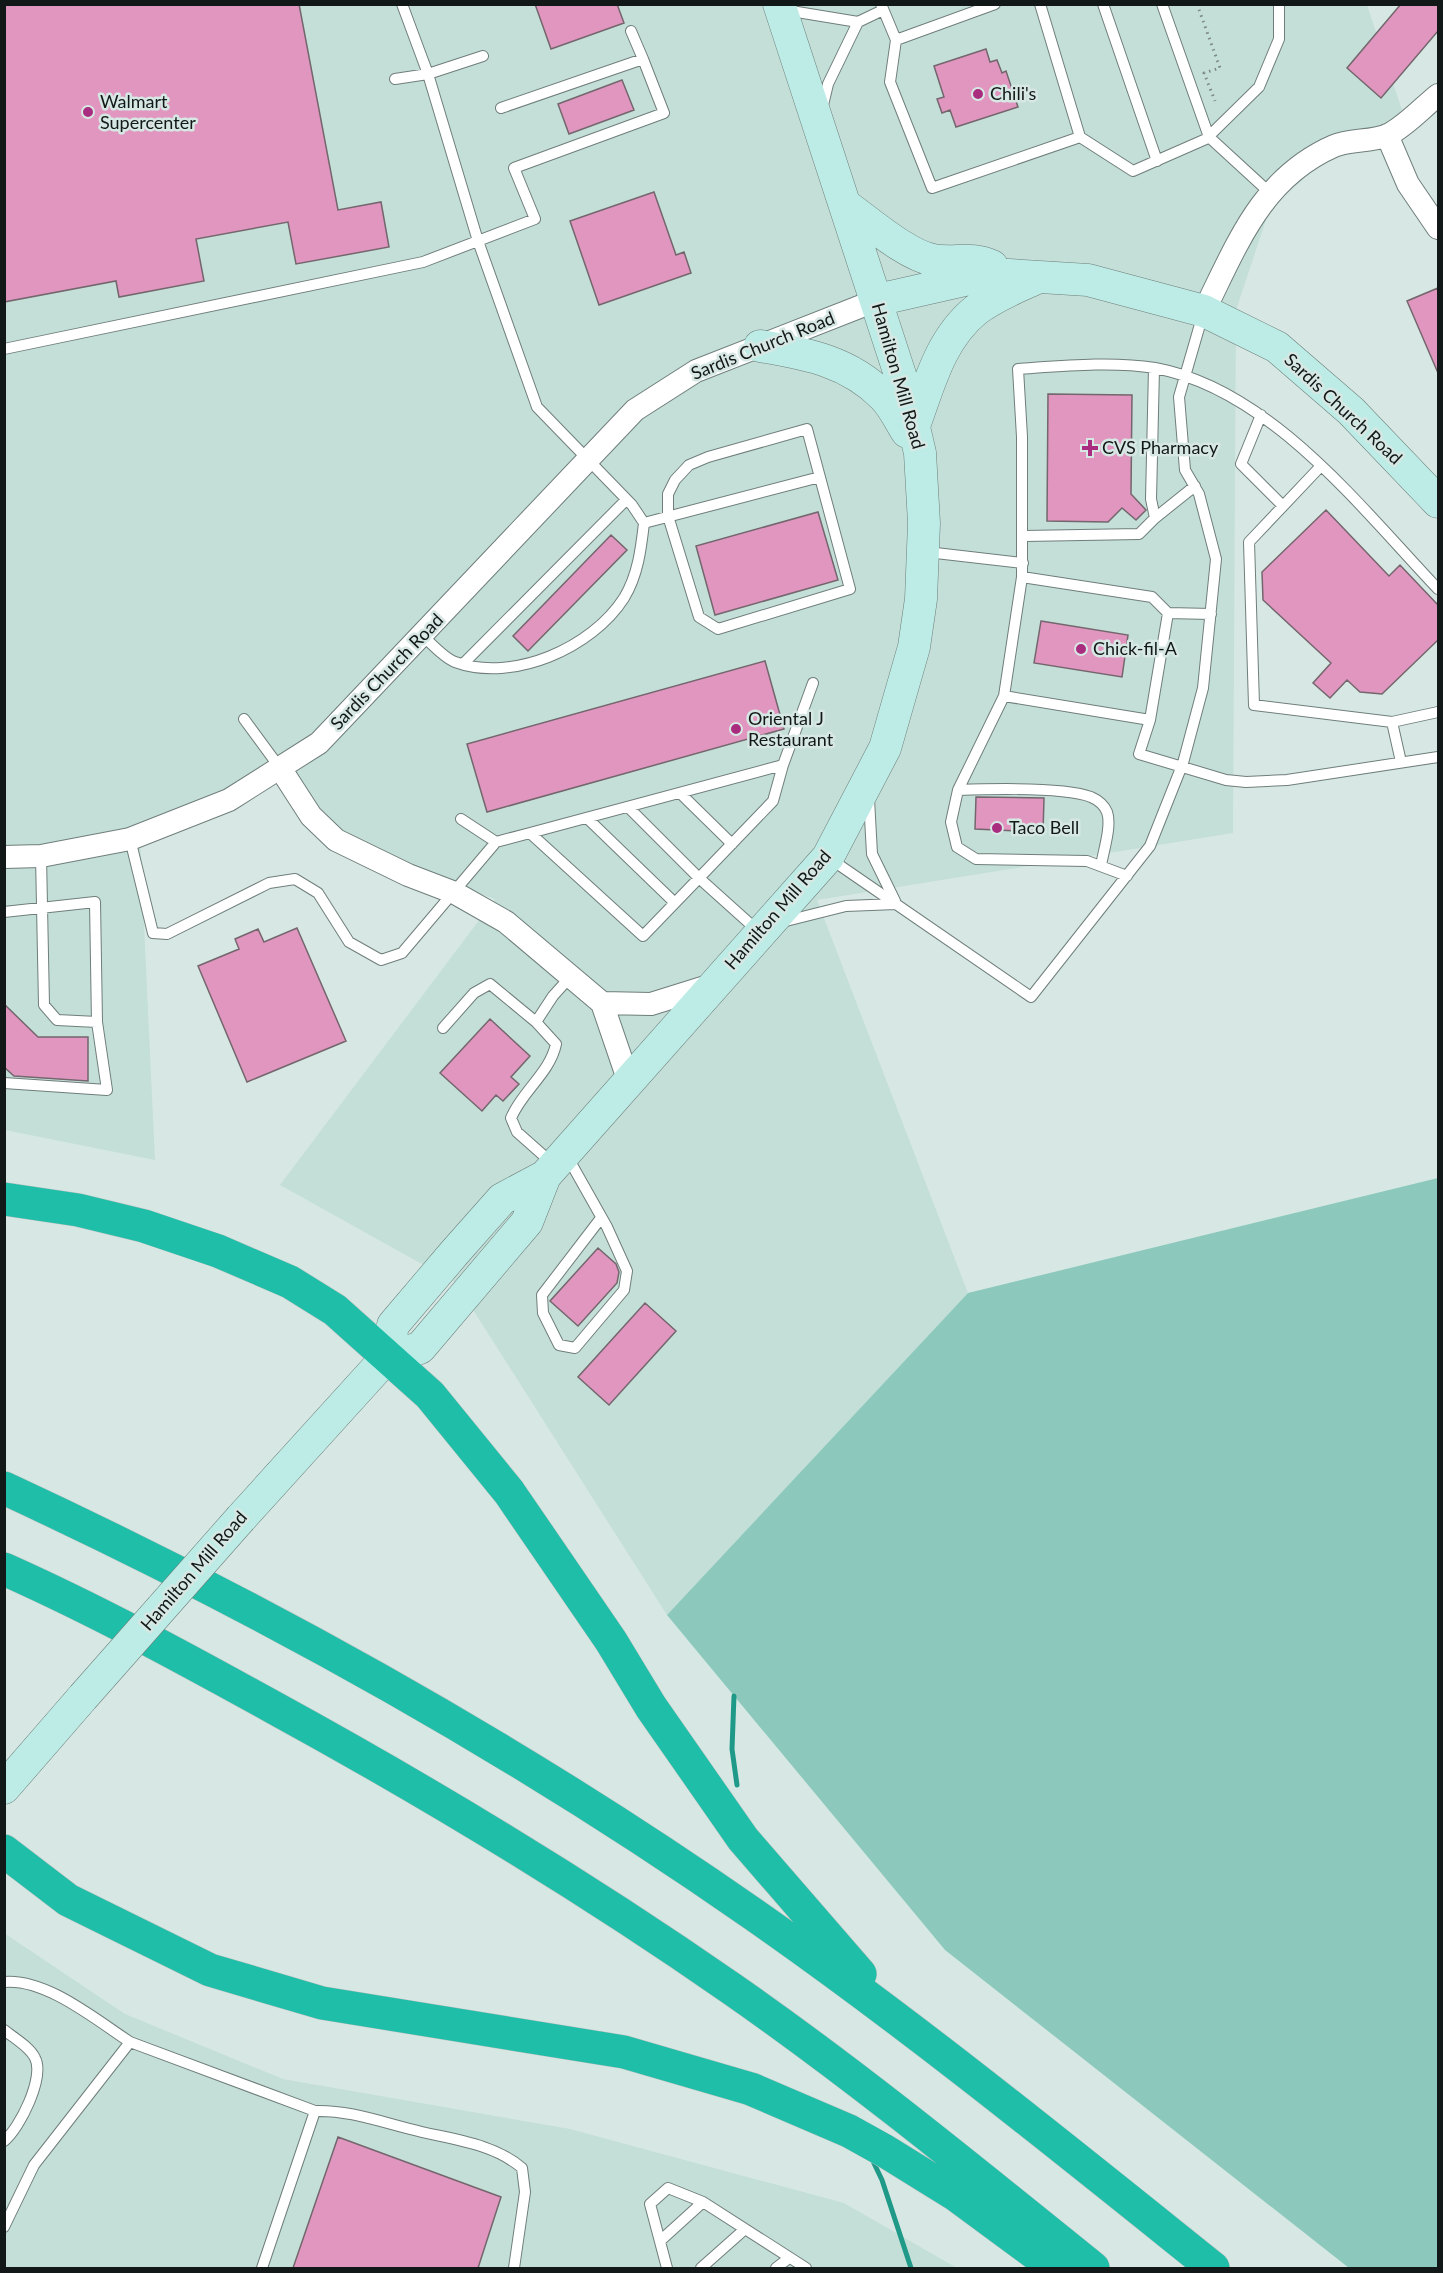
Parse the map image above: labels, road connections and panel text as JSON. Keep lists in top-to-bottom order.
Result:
{
  "streets": {
    "main road": ["Sardis Church Road", "Hamilton Mill Road"]
  },
  "crossings": [
    ["Sardis Church Road", "Hamilton Mill Road"]
  ],
  "places": {
    "other": [
      "Chili's",
      "Walmart Supercenter",
      "Chick-fil-A",
      "Oriental J Restaurant",
      "Taco Bell"
    ],
    "health": ["CVS Pharmacy"]
  }
}
